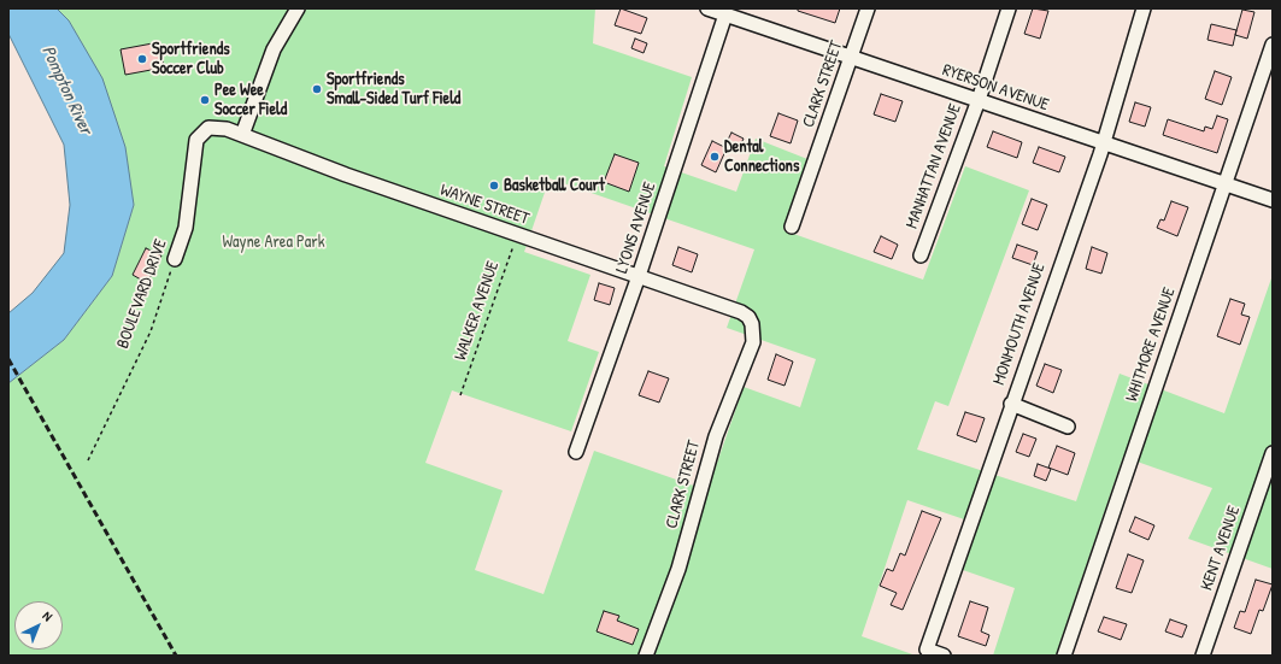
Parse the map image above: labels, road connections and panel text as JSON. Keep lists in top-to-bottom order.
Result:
{
  "streets": {
    "street": [
      "CLARK STREET",
      "RYERSON AVENUE",
      "MANHATTAN AVENUE",
      "WAYNE STREET",
      "LYONS AVENUE",
      "BOULEVARD DRIVE",
      "MONMOUTH AVENUE",
      "WHITMORE AVENUE",
      "KENT AVENUE"
    ],
    "path": ["WALKER AVENUE"]
  },
  "crossings": [
    ["CLARK STREET", "RYERSON AVENUE"],
    ["CLARK STREET", "WAYNE STREET"],
    ["RYERSON AVENUE", "MANHATTAN AVENUE"],
    ["RYERSON AVENUE", "LYONS AVENUE"],
    ["RYERSON AVENUE", "MONMOUTH AVENUE"],
    ["RYERSON AVENUE", "WHITMORE AVENUE"],
    ["WAYNE STREET", "LYONS AVENUE"],
    ["WAYNE STREET", "BOULEVARD DRIVE"],
    ["WAYNE STREET", "WALKER AVENUE"]
  ],
  "water": ["Pompton River"],
  "parks": ["Wayne Area Park"],
  "places": [
    "Sportfriends Soccer Club",
    "Sportfriends Small-Sided Turf Field",
    "Pee Wee Soccer Field",
    "Dental Connections",
    "Basketball Court"
  ],
  "north": "top right"
}
